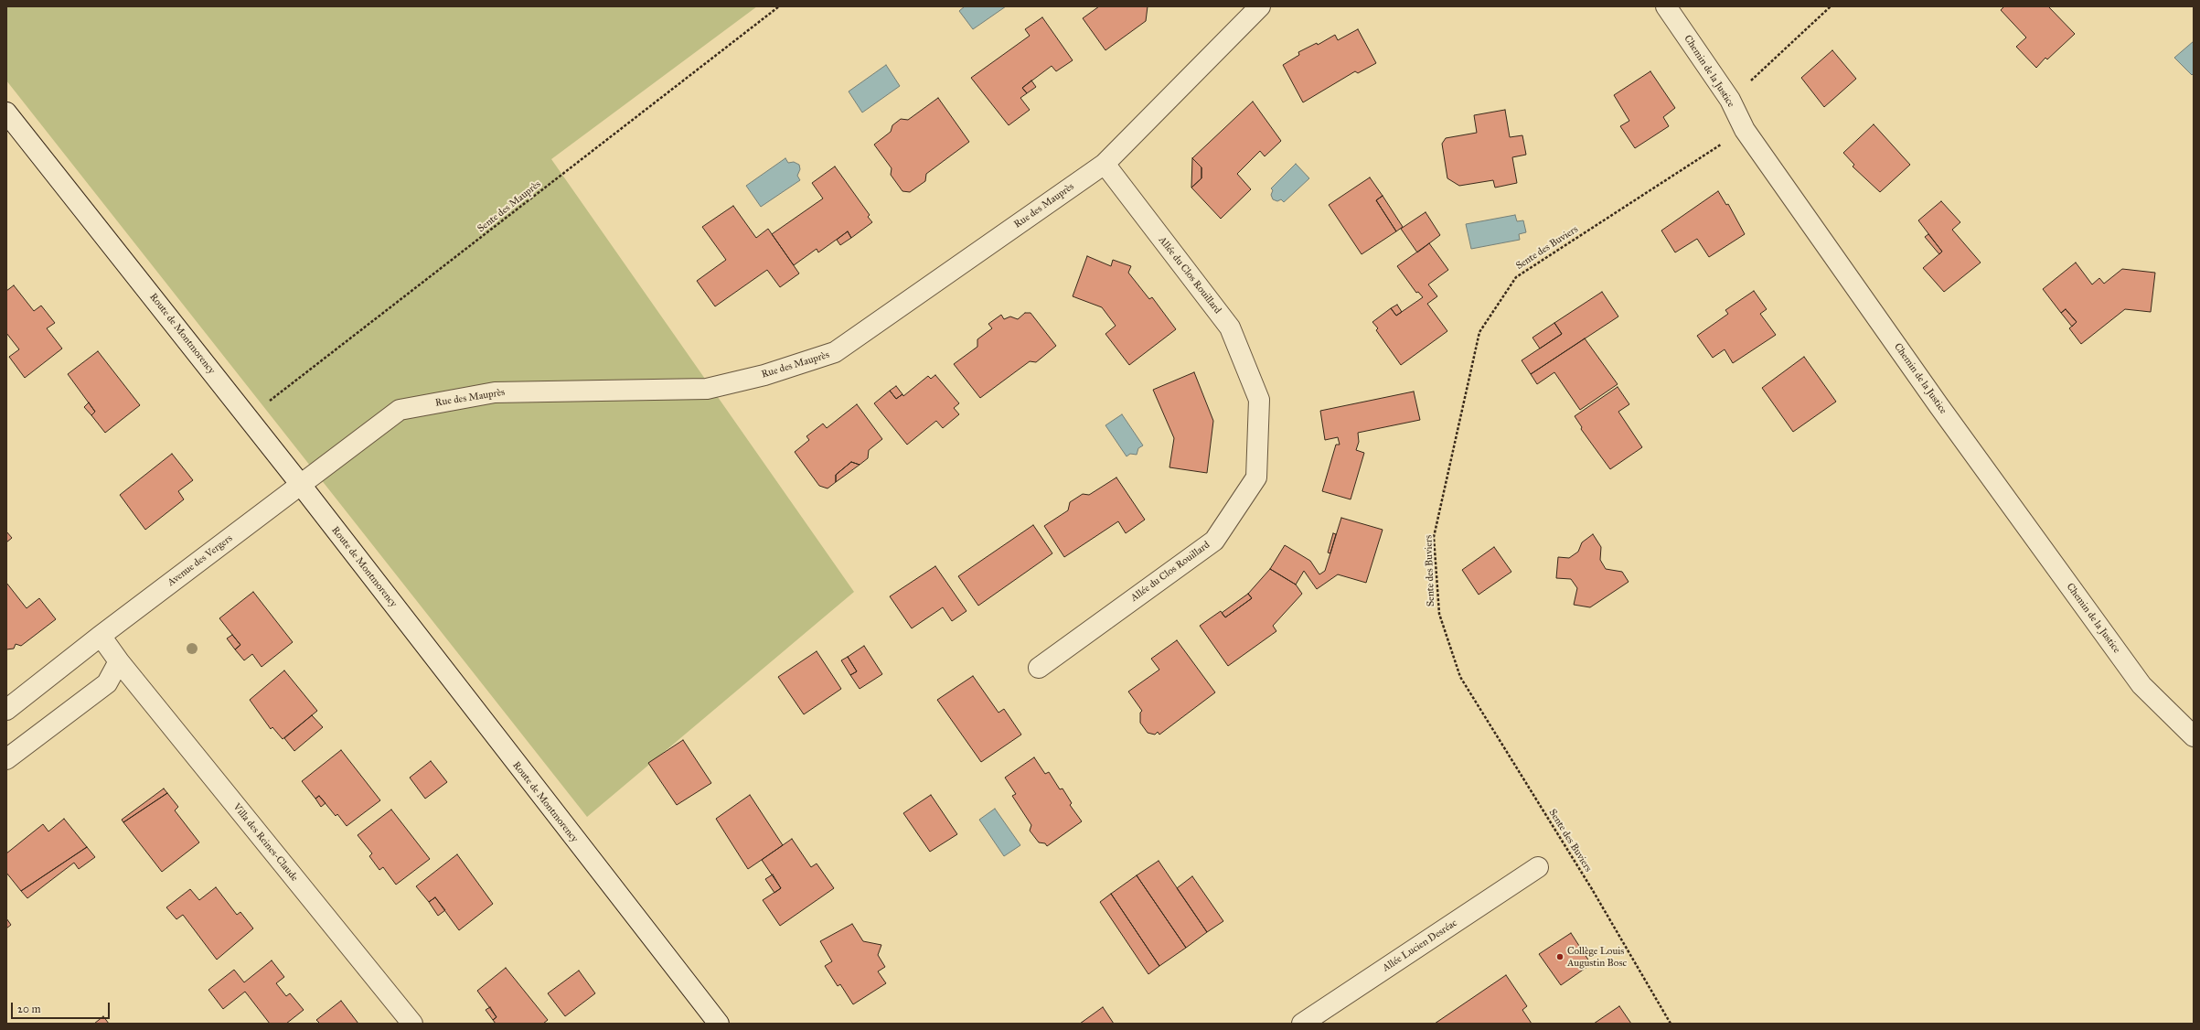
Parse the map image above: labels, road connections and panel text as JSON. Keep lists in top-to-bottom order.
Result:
{
  "streets": {
    "street": [
      "Chemin de la Justice",
      "Rue des Mauprès",
      "Allée du Clos Rouillard",
      "Route de Montmorency",
      "Avenue des Vergers",
      "Villa des Reines-Claude",
      "Allée Lucien Desréac"
    ],
    "path": ["Sente des Mauprès", "Sente des Buviers"]
  },
  "crossings": [
    ["Chemin de la Justice", "Sente des Buviers"],
    ["Rue des Mauprès", "Allée du Clos Rouillard"],
    ["Rue des Mauprès", "Route de Montmorency"],
    ["Rue des Mauprès", "Avenue des Vergers"],
    ["Sente des Mauprès", "Route de Montmorency"],
    ["Route de Montmorency", "Avenue des Vergers"]
  ],
  "places": ["Collège Louis Augustin Bosc"],
  "scale_bar": "20 m"
}
